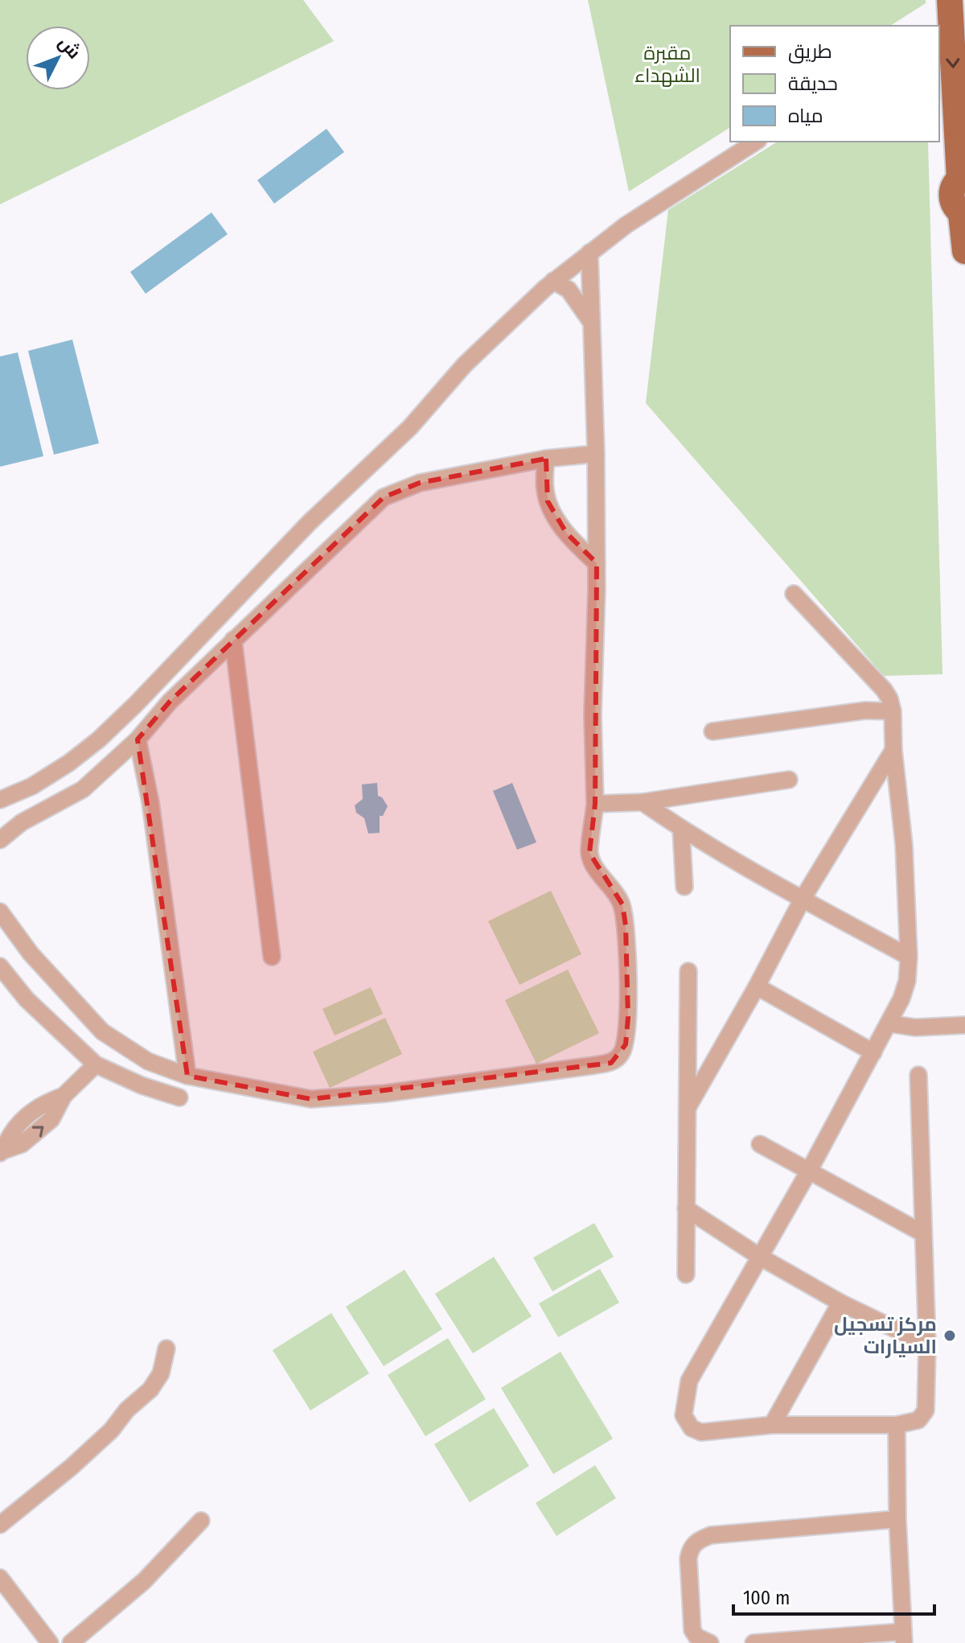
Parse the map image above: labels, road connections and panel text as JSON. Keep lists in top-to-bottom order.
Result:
{
  "parks": ["مقبرة الشهداء"],
  "places": ["مركز تسجيل السيارات"],
  "legend": ["طريق", "حديقة", "مياه"],
  "scale_bar": "100 m",
  "north": "top right"
}
